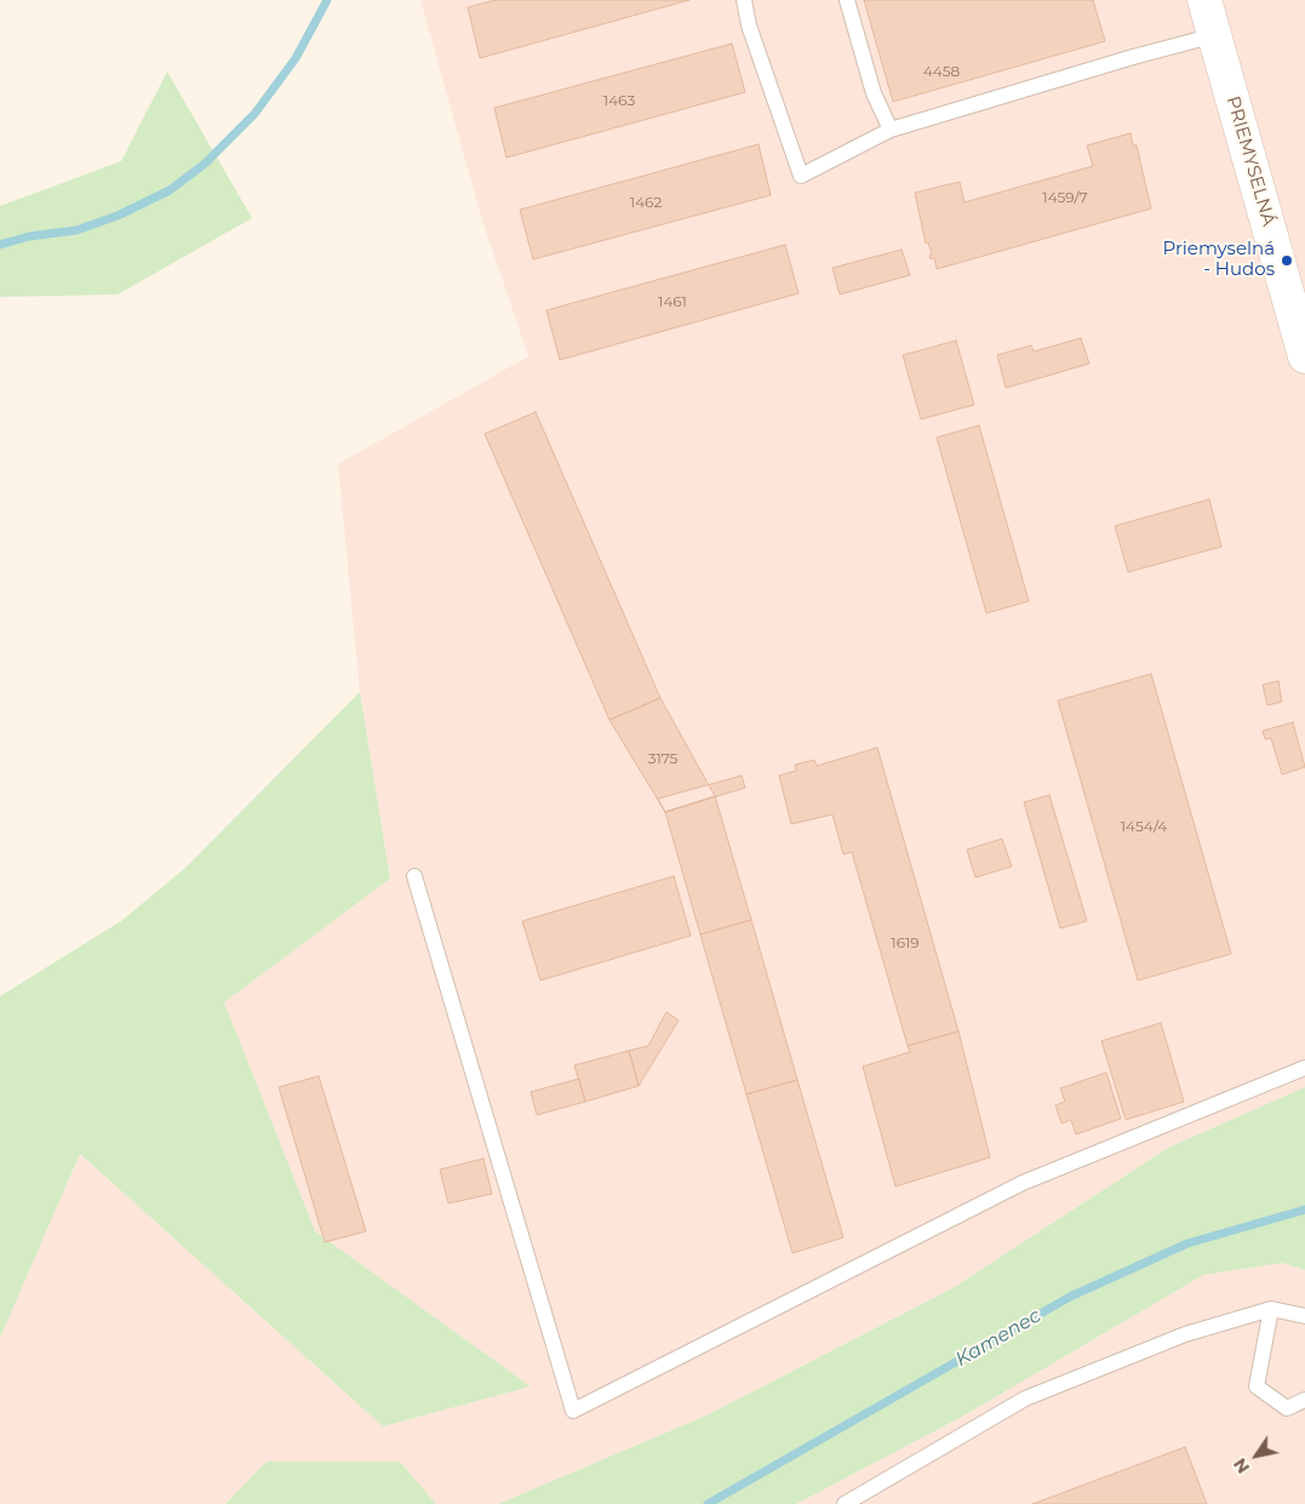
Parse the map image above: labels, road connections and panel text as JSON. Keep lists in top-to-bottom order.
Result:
{
  "streets": {
    "street": ["PRIEMYSELNÁ"]
  },
  "water": ["Kamenec"],
  "places": ["Priemyselná - Hudos"],
  "house_numbers": [
    "4458",
    "1463",
    "1459/7",
    "1462",
    "1461",
    "3175",
    "1454/4",
    "1619"
  ],
  "north": "bottom left"
}
